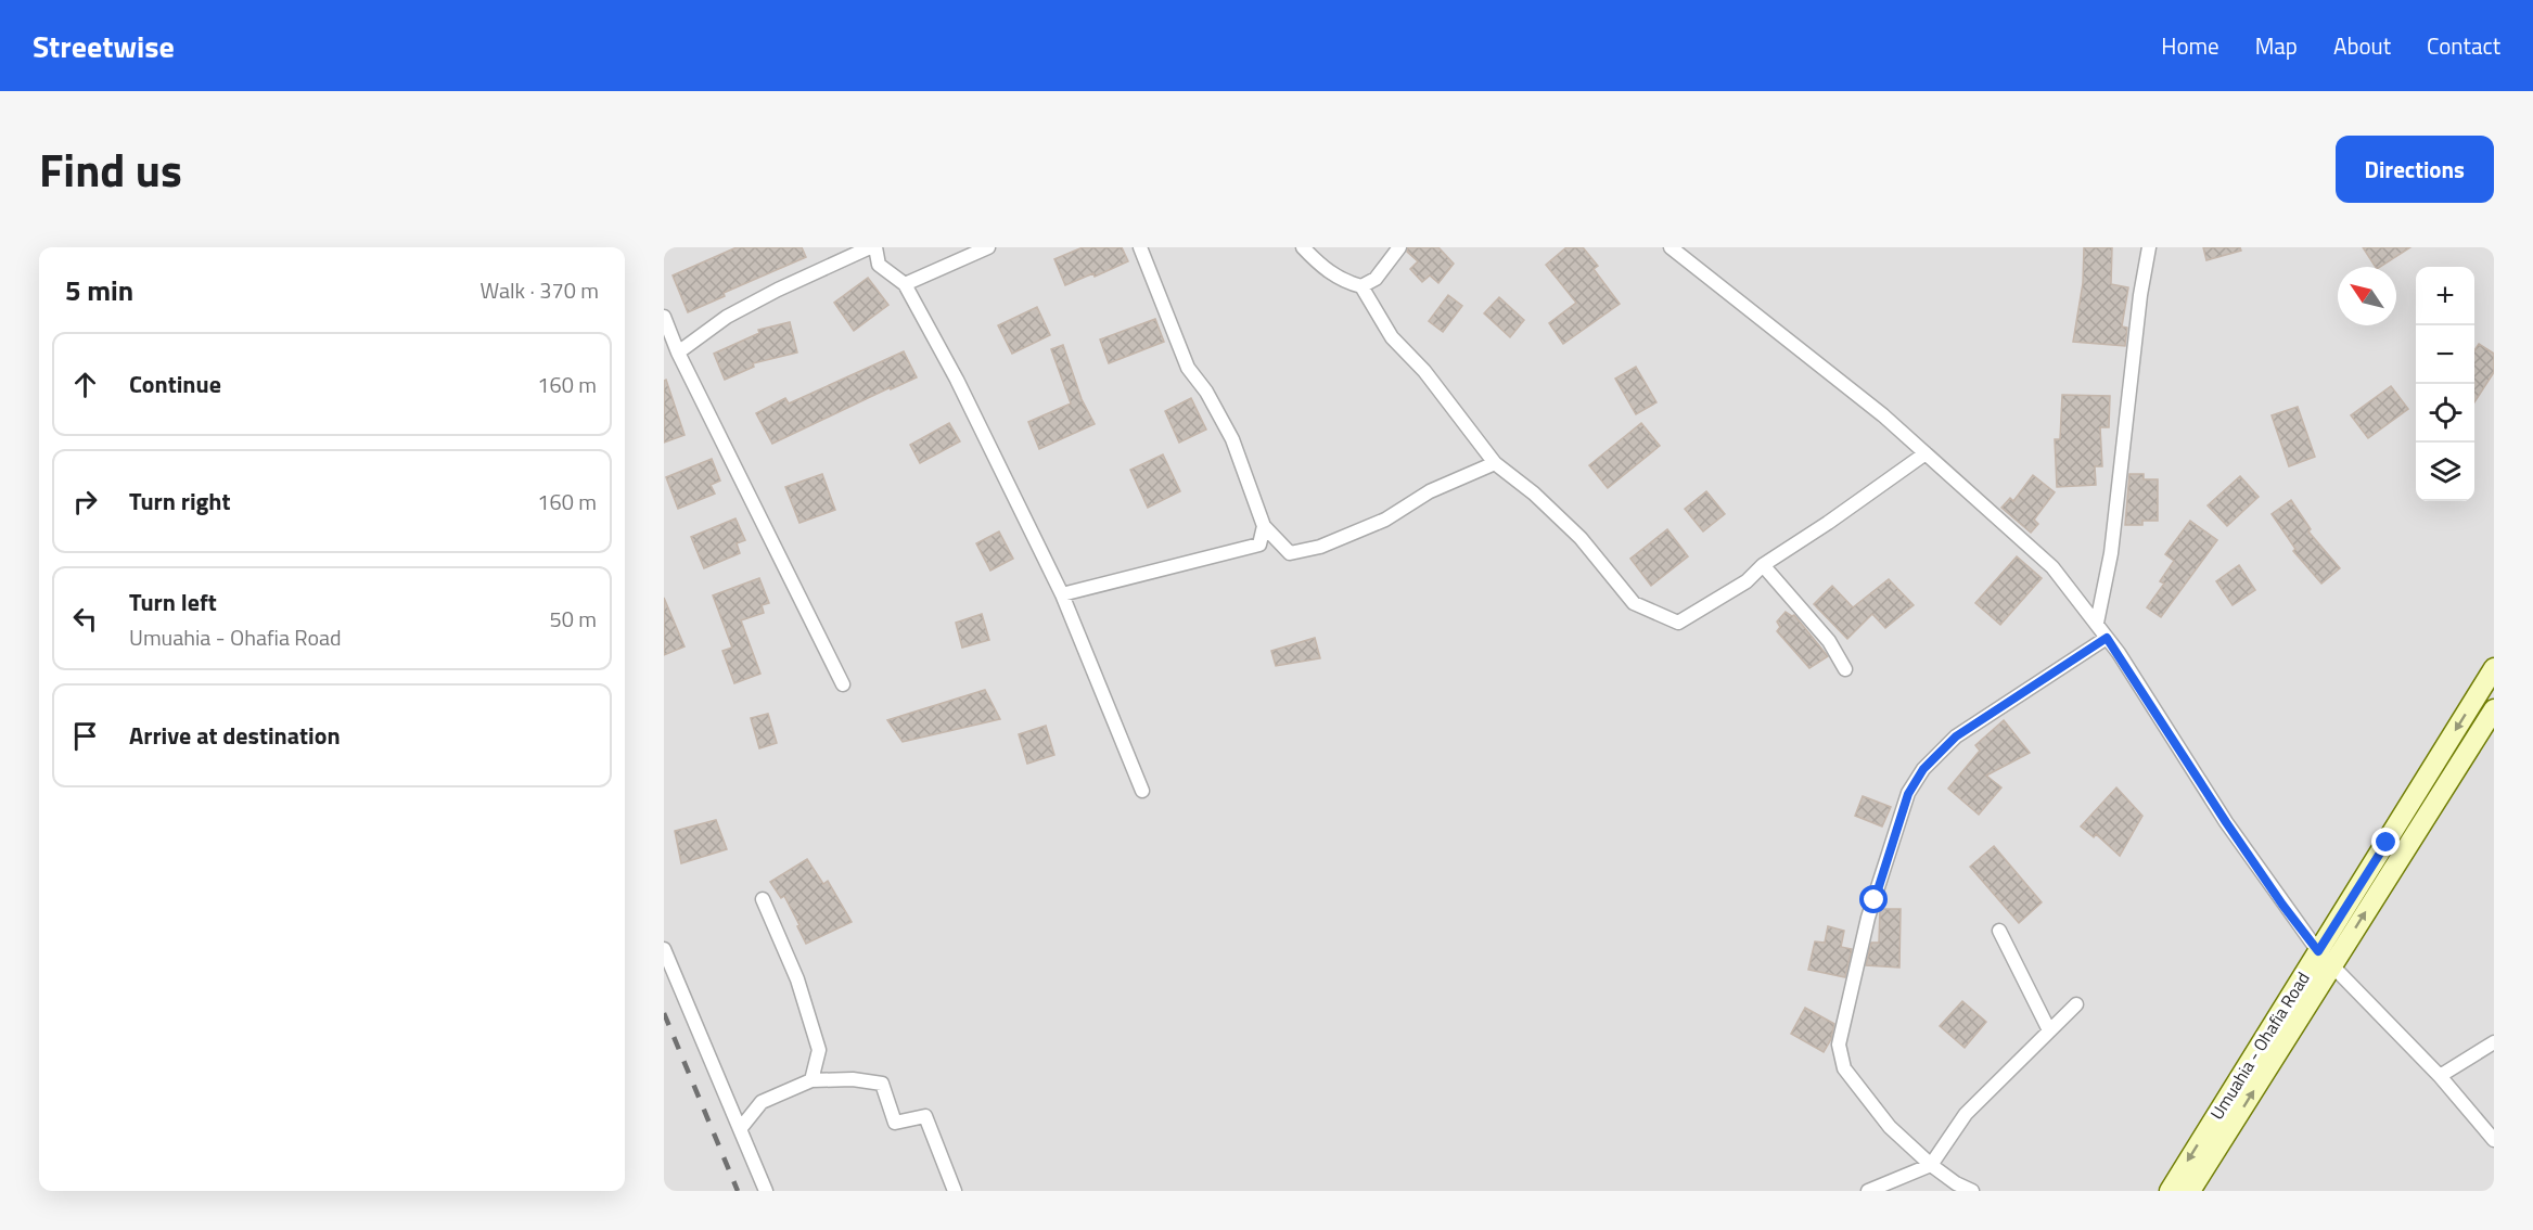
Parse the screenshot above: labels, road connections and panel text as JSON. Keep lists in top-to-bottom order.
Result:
{
  "streets": {
    "main road": ["Umuahia - Ohafia Road"]
  },
  "north": "top left",
  "page": {
    "header": "Streetwise",
    "nav": [
      "Home",
      "Map",
      "About",
      "Contact"
    ],
    "title": "Find us",
    "buttons": "Directions",
    "heading": ["5 min", "Walk · 370 m"],
    "map_buttons": ["+", "−"],
    "list": [
      ["Continue", "160 m"],
      ["Turn right", "160 m"],
      ["Turn left", "Umuahia - Ohafia Road", "50 m"],
      "Arrive at destination"
    ]
  }
}
